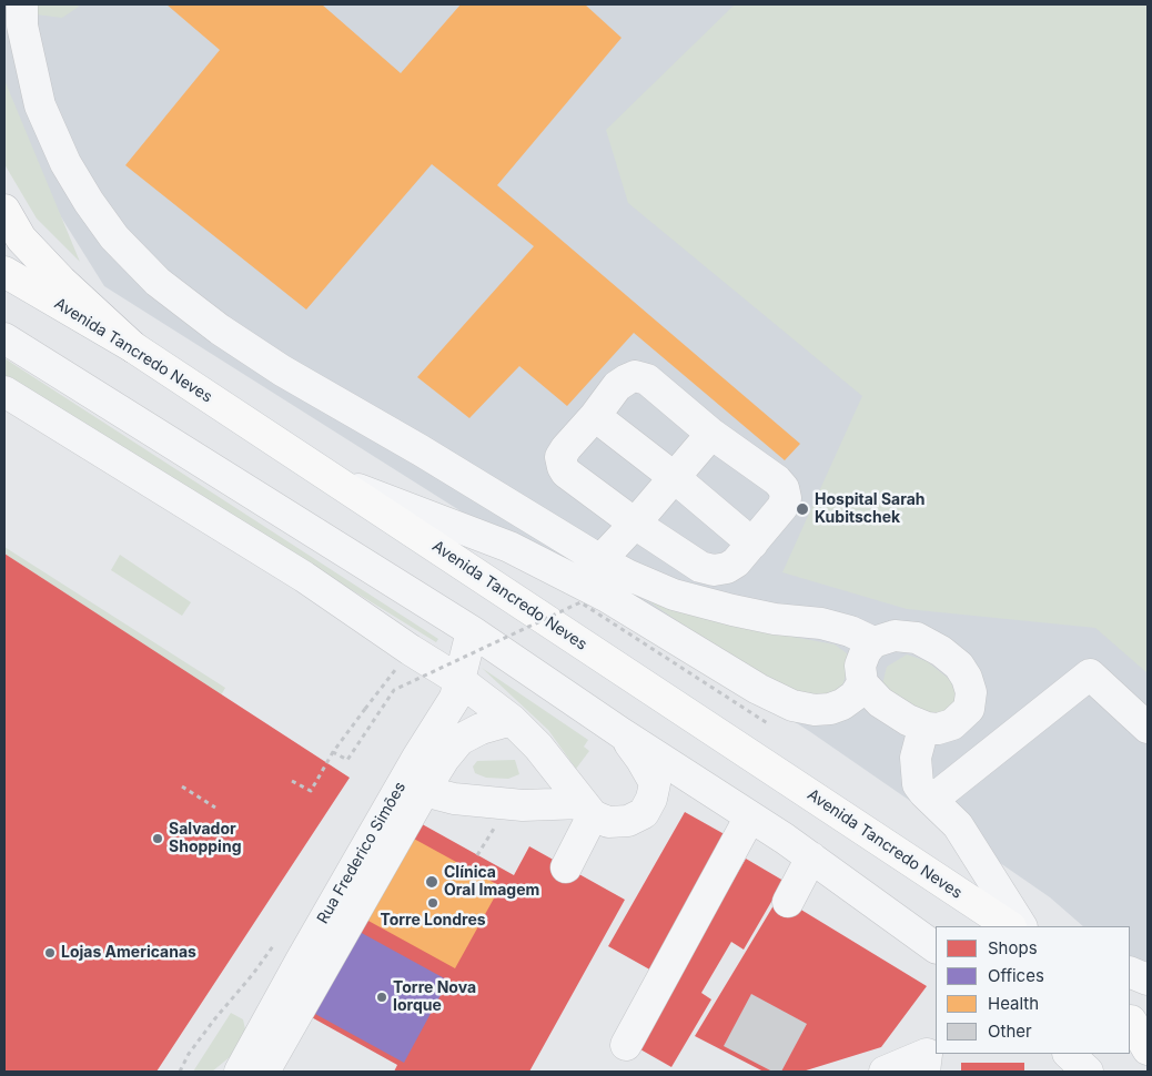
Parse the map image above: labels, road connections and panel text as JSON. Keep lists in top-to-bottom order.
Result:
{
  "streets": {
    "main road": ["Avenida Tancredo Neves"],
    "street": ["Rua Frederico Simões"]
  },
  "places": [
    "Hospital Sarah Kubitschek",
    "Salvador Shopping",
    "Clínica Oral Imagem",
    "Torre Londres",
    "Lojas Americanas",
    "Torre Nova Iorque"
  ],
  "legend": [
    "Shops",
    "Offices",
    "Health",
    "Other"
  ]
}
